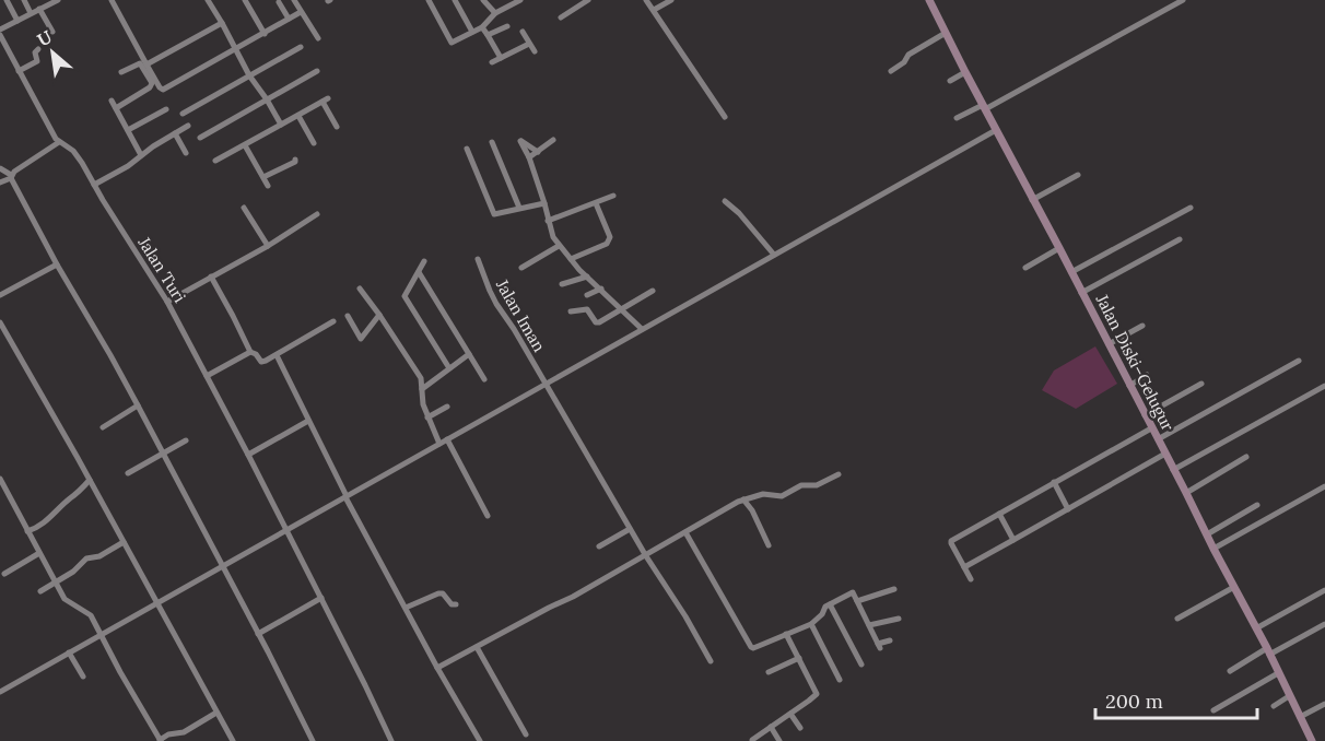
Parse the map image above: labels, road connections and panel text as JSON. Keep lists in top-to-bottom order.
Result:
{
  "streets": {
    "main road": ["Jalan Diski–Gelugur"],
    "street": ["Jalan Turi", "Jalan Iman"]
  },
  "scale_bar": "200 m",
  "north": "top left"
}
